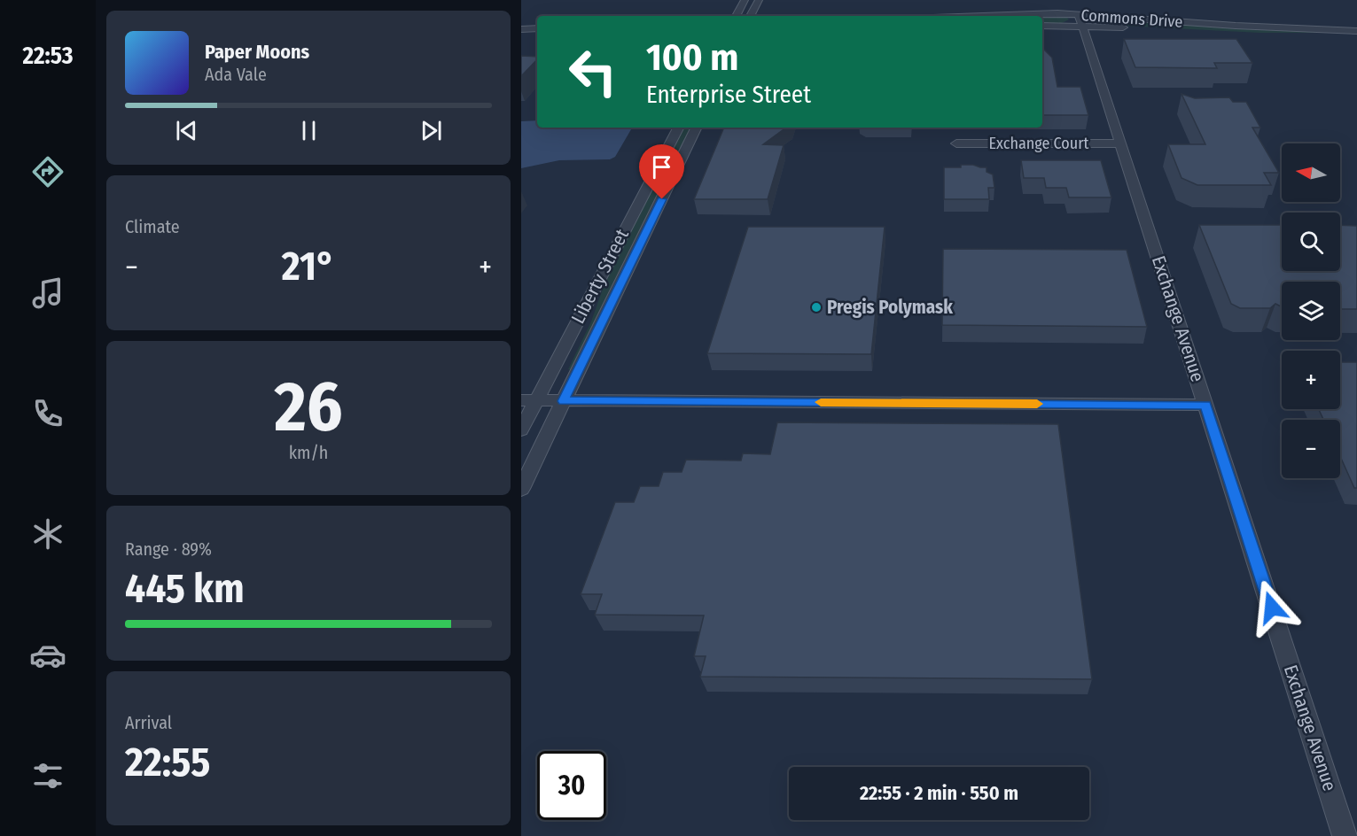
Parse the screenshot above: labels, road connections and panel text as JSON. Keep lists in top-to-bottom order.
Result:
{
  "streets": {
    "street": [
      "Commons Drive",
      "Exchange Court",
      "Liberty Street",
      "Exchange Avenue"
    ]
  },
  "crossings": [
    ["Commons Drive", "Exchange Avenue"],
    ["Exchange Court", "Exchange Avenue"]
  ],
  "places": ["Pregis Polymask"],
  "north": "left",
  "page": {
    "tabs": "22:53",
    "turn": ["100 m", "Enterprise Street"],
    "song": ["Paper Moons", "Ada Vale"],
    "map_buttons": ["+", "−"],
    "tile": [
      "Climate",
      ["26", "km/h"],
      ["Range · 89%", "445 km"],
      ["Arrival", "22:55"]
    ],
    "heat": ["−", "21°", "+"],
    "limit": "30",
    "trip": "22:55 · 2 min · 550 m"
  }
}
